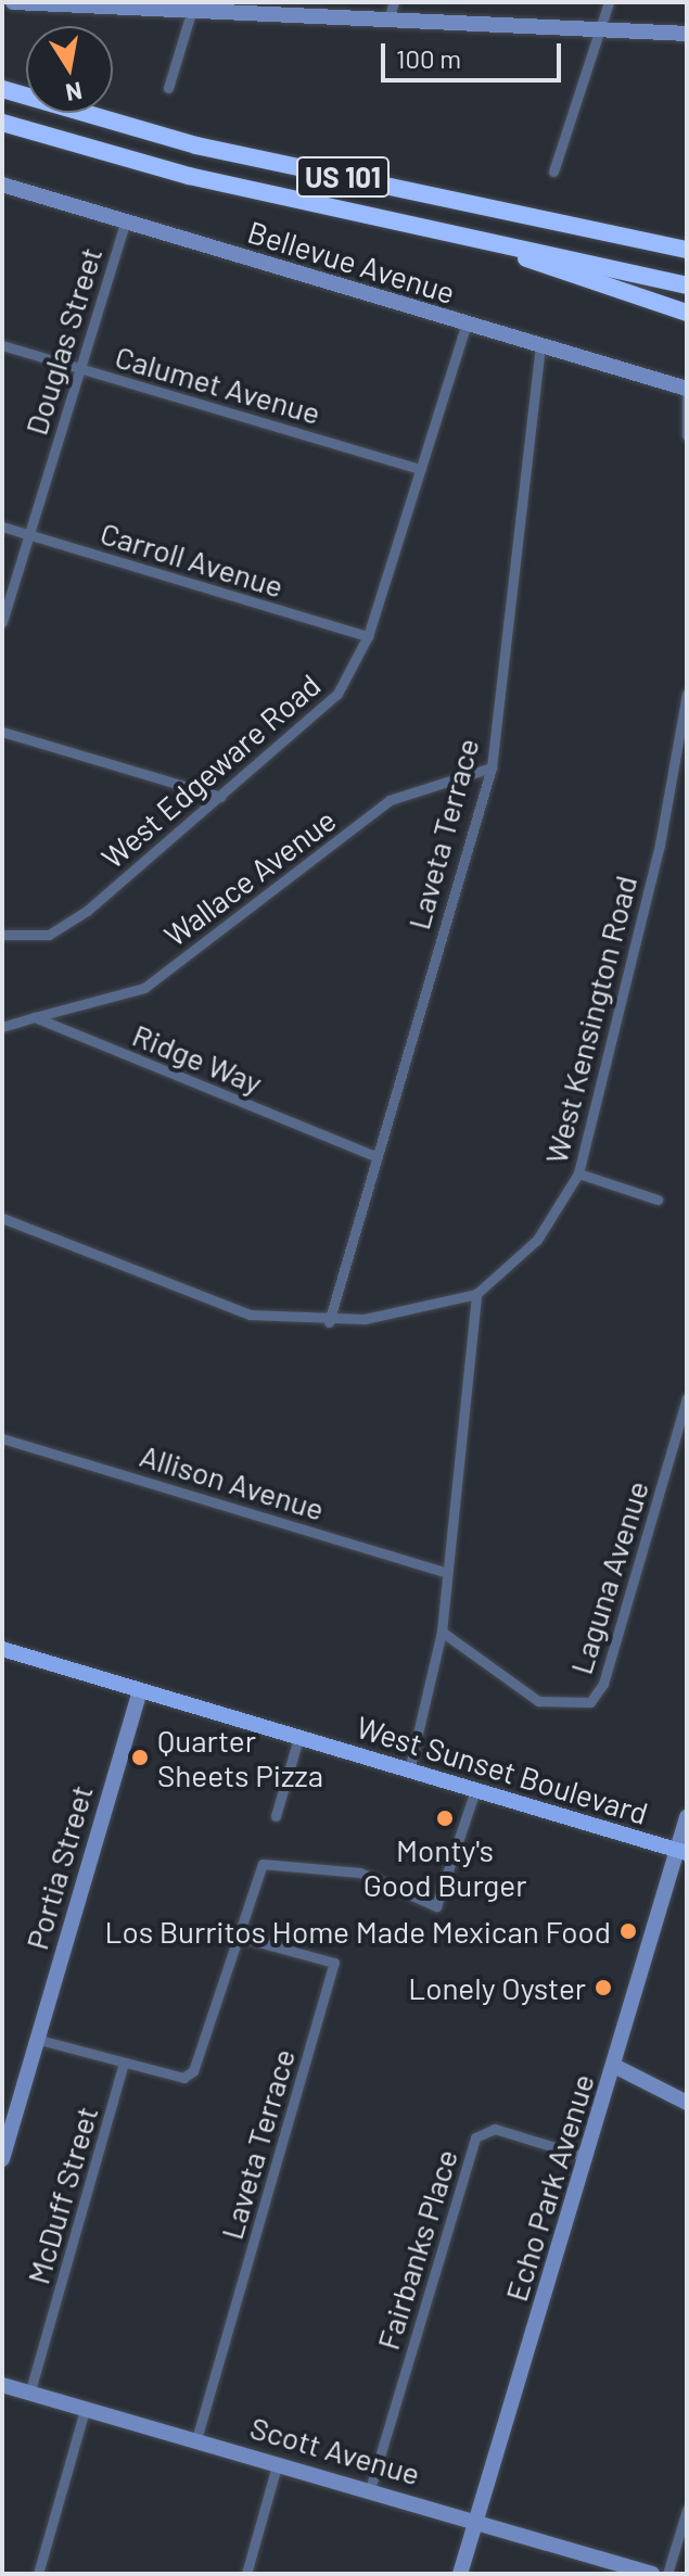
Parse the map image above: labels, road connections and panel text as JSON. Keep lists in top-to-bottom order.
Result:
{
  "streets": {
    "highway": ["US 101"],
    "main road": ["West Sunset Boulevard"],
    "street": [
      "Bellevue Avenue",
      "Douglas Street",
      "Calumet Avenue",
      "Carroll Avenue",
      "West Edgeware Road",
      "Laveta Terrace",
      "Wallace Avenue",
      "West Kensington Road",
      "Ridge Way",
      "Allison Avenue",
      "Laguna Avenue",
      "Portia Street",
      "Echo Park Avenue",
      "McDuff Street",
      "Fairbanks Place",
      "Scott Avenue"
    ]
  },
  "crossings": [
    ["Bellevue Avenue", "Douglas Street"],
    ["Bellevue Avenue", "West Edgeware Road"],
    ["Bellevue Avenue", "Laveta Terrace"],
    ["Douglas Street", "Calumet Avenue"],
    ["Douglas Street", "Carroll Avenue"],
    ["Calumet Avenue", "West Edgeware Road"],
    ["Carroll Avenue", "West Edgeware Road"],
    ["Laveta Terrace", "Wallace Avenue"],
    ["Laveta Terrace", "West Kensington Road"],
    ["Laveta Terrace", "Ridge Way"],
    ["Laveta Terrace", "Scott Avenue"],
    ["Wallace Avenue", "Ridge Way"],
    ["West Sunset Boulevard", "Portia Street"],
    ["West Sunset Boulevard", "Echo Park Avenue"],
    ["Echo Park Avenue", "Fairbanks Place"],
    ["Echo Park Avenue", "Scott Avenue"],
    ["McDuff Street", "Scott Avenue"],
    ["Fairbanks Place", "Scott Avenue"]
  ],
  "places": [
    "Quarter Sheets Pizza",
    "Monty's Good Burger",
    "Los Burritos Home Made Mexican Food",
    "Lonely Oyster"
  ],
  "scale_bar": "100 m",
  "north": "bottom"
}
